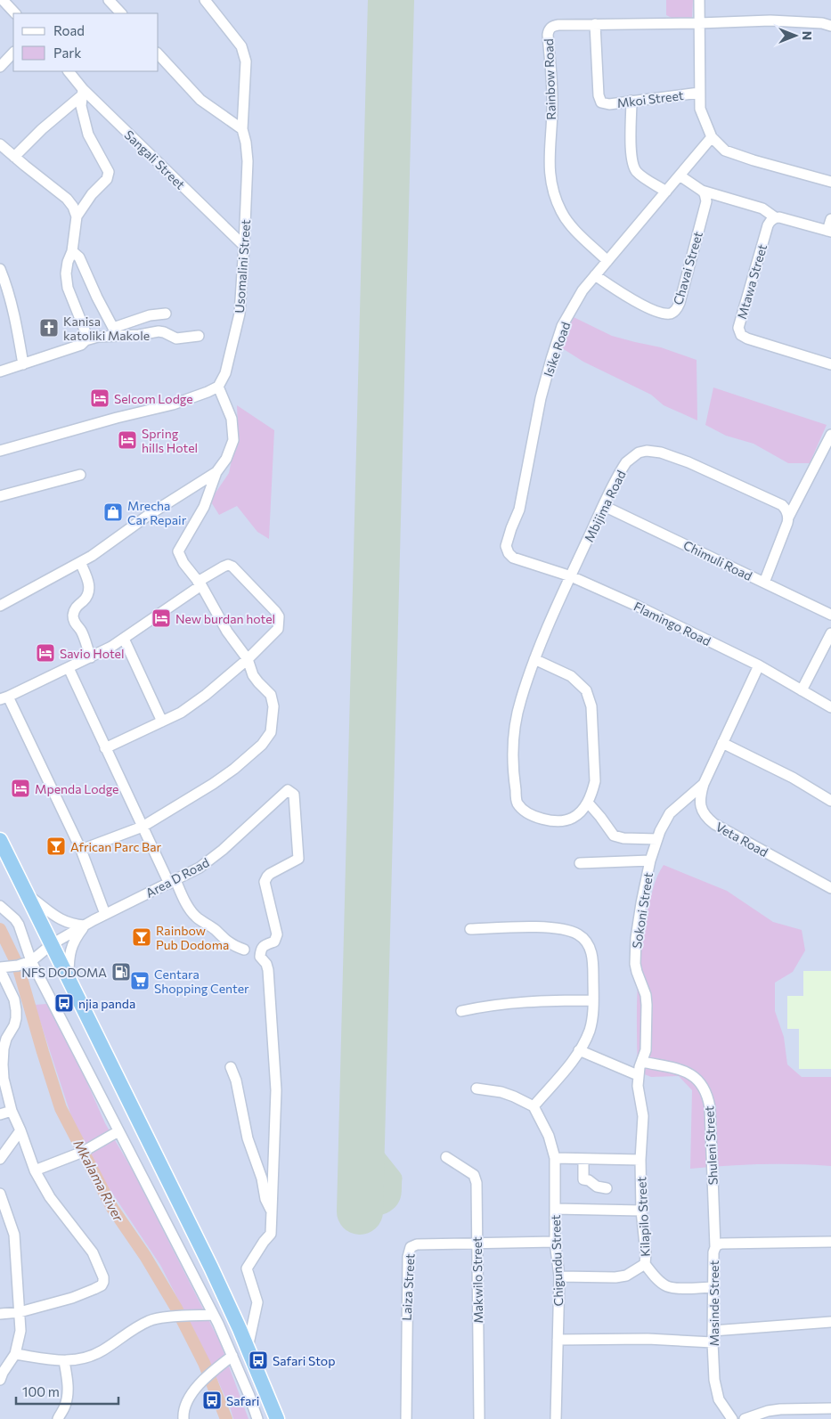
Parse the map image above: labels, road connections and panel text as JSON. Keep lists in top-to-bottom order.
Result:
{
  "streets": {
    "street": [
      "Rainbow Road",
      "Mkoi Street",
      "Sangali Street",
      "Usomalini Street",
      "Chavai Street",
      "Mtawa Street",
      "Isike Road",
      "Mbijima Road",
      "Chimuli Road",
      "Flamingo Road",
      "Veta Road",
      "Area D Road",
      "Sokoni Street",
      "Shuleni Street",
      "Kilapilo Street",
      "Chigundu Street",
      "Makwilo Street",
      "Laiza Street",
      "Masinde Street"
    ]
  },
  "crossings": [
    ["Rainbow Road", "Mkoi Street"],
    ["Rainbow Road", "Isike Road"],
    ["Sangali Street", "Usomalini Street"],
    ["Chavai Street", "Isike Road"],
    ["Isike Road", "Flamingo Road"],
    ["Mbijima Road", "Chimuli Road"],
    ["Mbijima Road", "Flamingo Road"],
    ["Flamingo Road", "Veta Road"],
    ["Veta Road", "Sokoni Street"],
    ["Sokoni Street", "Shuleni Street"],
    ["Sokoni Street", "Kilapilo Street"],
    ["Shuleni Street", "Masinde Street"],
    ["Kilapilo Street", "Chigundu Street"],
    ["Chigundu Street", "Laiza Street"],
    ["Makwilo Street", "Laiza Street"]
  ],
  "water": ["Mkalama River"],
  "places": {
    "church": ["Kanisa katoliki Makole"],
    "hotel": [
      "Selcom Lodge",
      "Spring hills Hotel",
      "New burdan hotel",
      "Savio Hotel",
      "Mpenda Lodge"
    ],
    "shop": ["Mrecha Car Repair"],
    "bar": ["African Parc Bar", "Rainbow Pub Dodoma"],
    "fuel station": ["NFS DODOMA"],
    "supermarket": ["Centara Shopping Center"],
    "bus stop": ["njia panda", "Safari Stop", "Safari"]
  },
  "legend": ["Road", "Park"],
  "scale_bar": "100 m",
  "north": "right"
}
